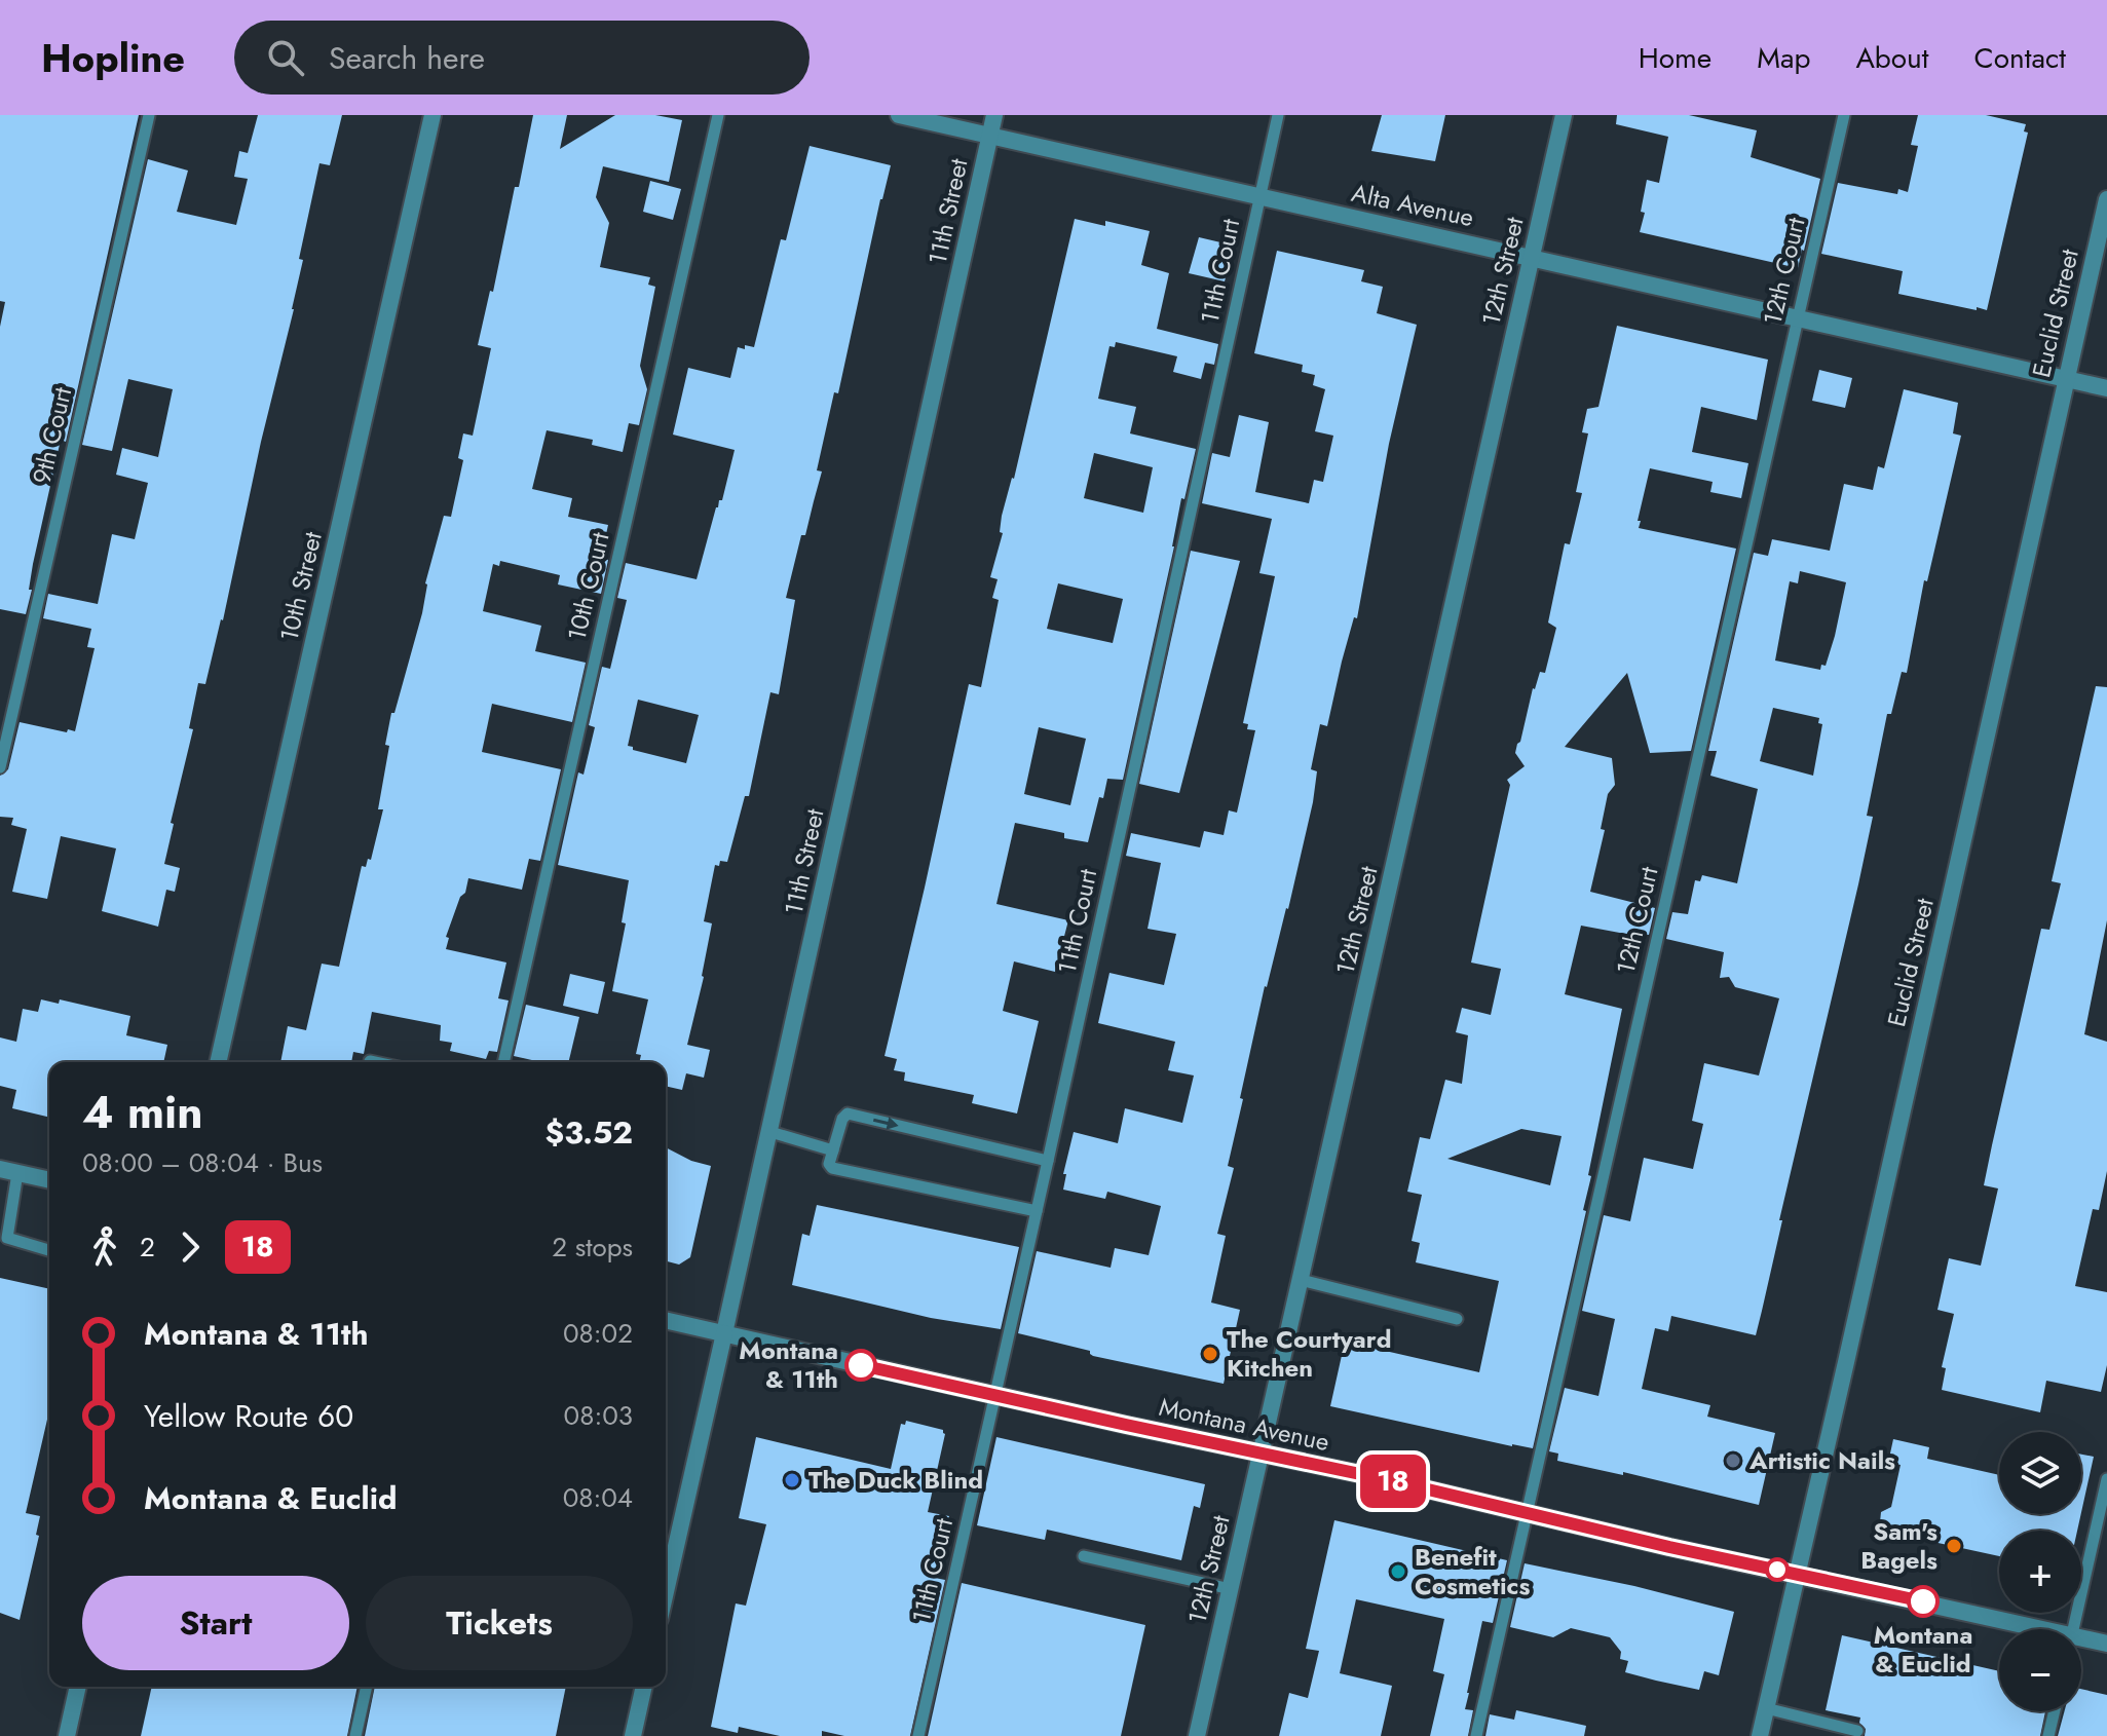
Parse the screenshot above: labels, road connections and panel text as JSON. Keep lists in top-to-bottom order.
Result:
{
  "streets": {
    "street": [
      "Alta Avenue",
      "11th Street",
      "12th Street",
      "Euclid Street",
      "10th Street",
      "Montana Avenue"
    ],
    "lane": [
      "11th Court",
      "12th Court",
      "9th Court",
      "10th Court"
    ]
  },
  "crossings": [
    ["Alta Avenue", "11th Street"],
    ["Alta Avenue", "11th Court"],
    ["Alta Avenue", "12th Street"],
    ["Alta Avenue", "12th Court"],
    ["Alta Avenue", "Euclid Street"],
    ["11th Street", "Montana Avenue"],
    ["11th Court", "Montana Avenue"],
    ["12th Street", "Montana Avenue"],
    ["12th Court", "Montana Avenue"],
    ["Euclid Street", "Montana Avenue"]
  ],
  "places": [
    "The Courtyard Kitchen",
    "Montana & 11th",
    "Artistic Nails",
    "The Duck Blind",
    "Sam's Bagels",
    "Benefit Cosmetics",
    "Montana & Euclid"
  ],
  "lines": ["bus line 18"],
  "page": {
    "header": "Hopline",
    "search": "Search here",
    "nav": [
      "Home",
      "Map",
      "About",
      "Contact"
    ],
    "on_map": "18",
    "heading": ["4 min", "08:00 – 08:04 · Bus", "$3.52"],
    "legs": ["2", "18", "2 stops"],
    "list": [
      {
        "name": "Montana & 11th",
        "value": "08:02"
      },
      {
        "name": "Yellow Route 60",
        "value": "08:03"
      },
      {
        "name": "Montana & Euclid",
        "value": "08:04"
      }
    ],
    "map_buttons": ["+", "−"],
    "buttons": ["Start", "Tickets"]
  }
}
